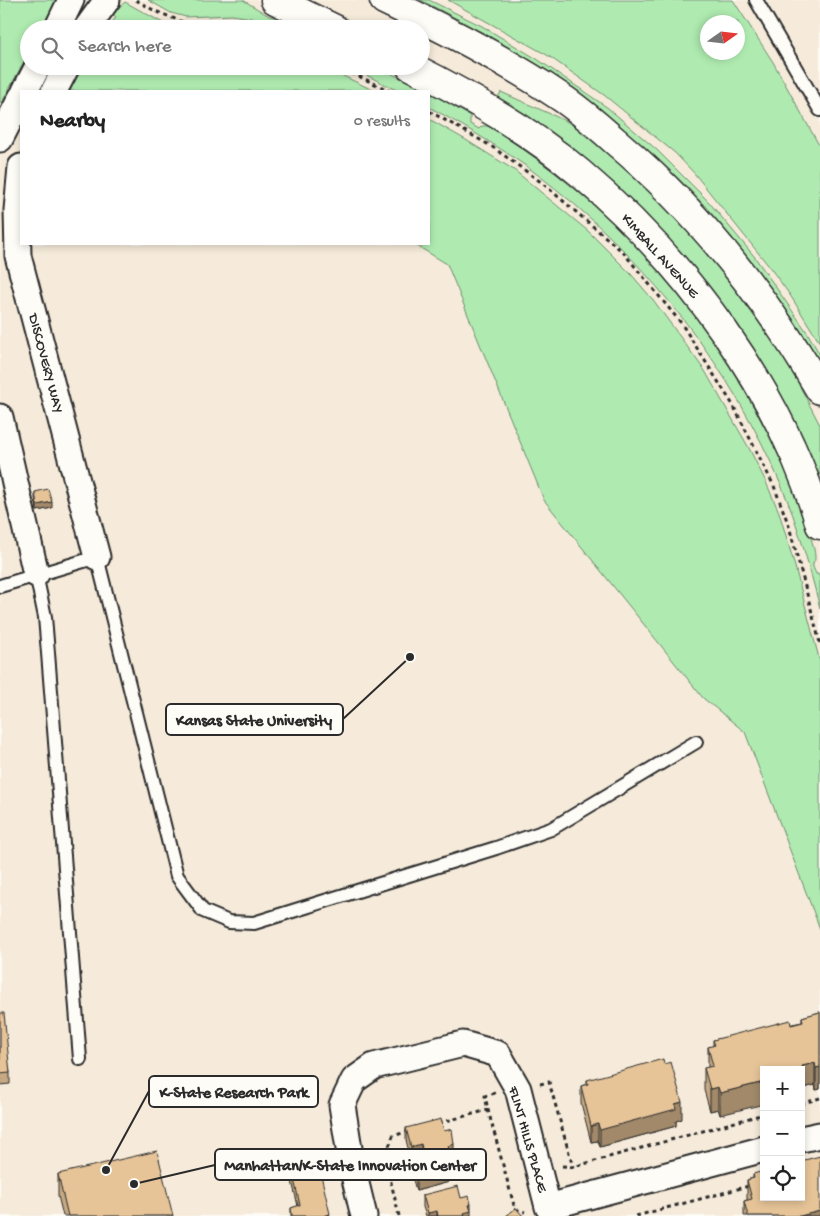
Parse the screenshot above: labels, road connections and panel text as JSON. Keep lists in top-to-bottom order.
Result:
{
  "streets": {
    "main road": ["KIMBALL AVENUE"],
    "street": ["DISCOVERY WAY", "FLINT HILLS PLACE"]
  },
  "places": ["Kansas State University", "K-State Research Park", "Manhattan/K-State Innovation Center"],
  "north": "right",
  "page": {
    "search": "Search here",
    "heading": ["Nearby", "0 results"],
    "map_buttons": ["+", "−"]
  }
}
